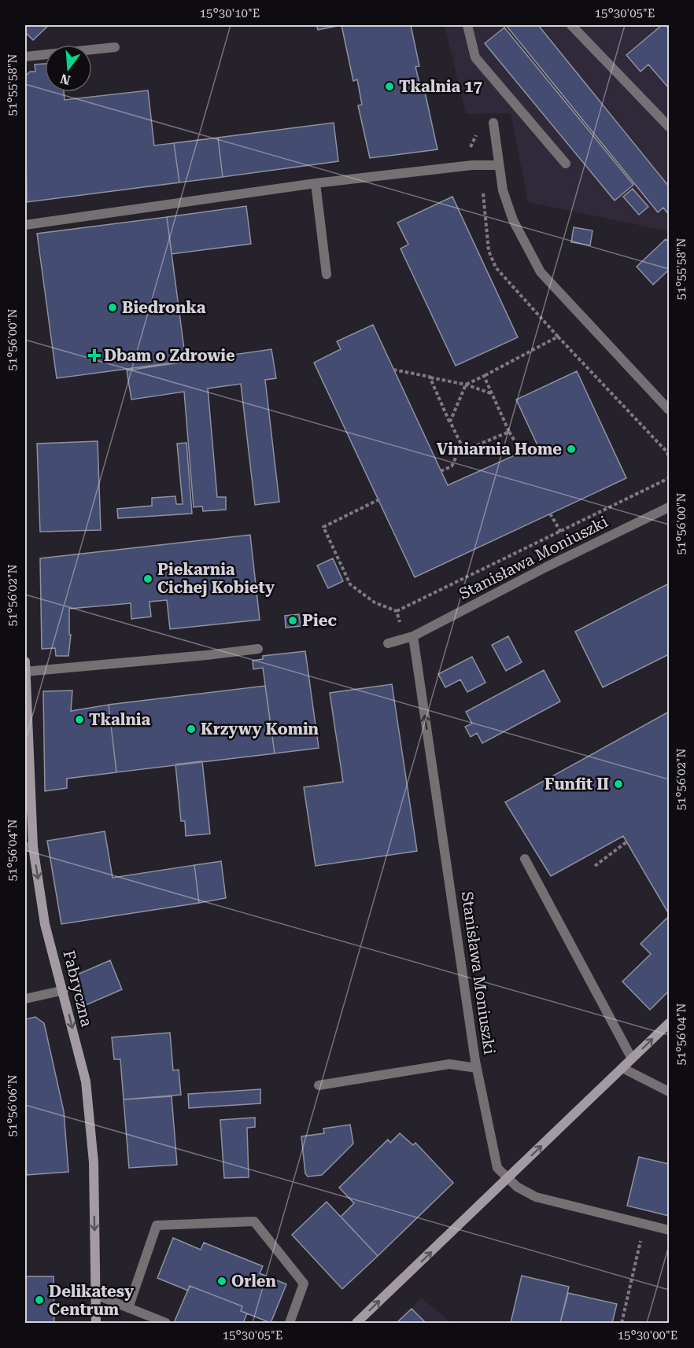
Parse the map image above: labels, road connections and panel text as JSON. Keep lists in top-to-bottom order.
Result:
{
  "streets": {
    "street": ["Stanisława Moniuszki", "Fabryczna"]
  },
  "one_way": ["Stanisława Moniuszki", "Fabryczna"],
  "places": {
    "other": [
      "Tkalnia 17",
      "Biedronka",
      "Viniarnia Home",
      "Piekarnia Cichej Kobiety",
      "Piec",
      "Tkalnia",
      "Krzywy Komin",
      "Funfit II",
      "Orlen",
      "Delikatesy Centrum"
    ],
    "health": ["Dbam o Zdrowie"]
  },
  "north": "bottom",
  "coordinates": [
    "15°30'10\"E",
    "15°30'05\"E",
    "51°55'58\"N",
    "51°56'00\"N",
    "51°56'02\"N",
    "51°56'04\"N",
    "51°56'06\"N",
    "15°30'00\"E"
  ]
}
